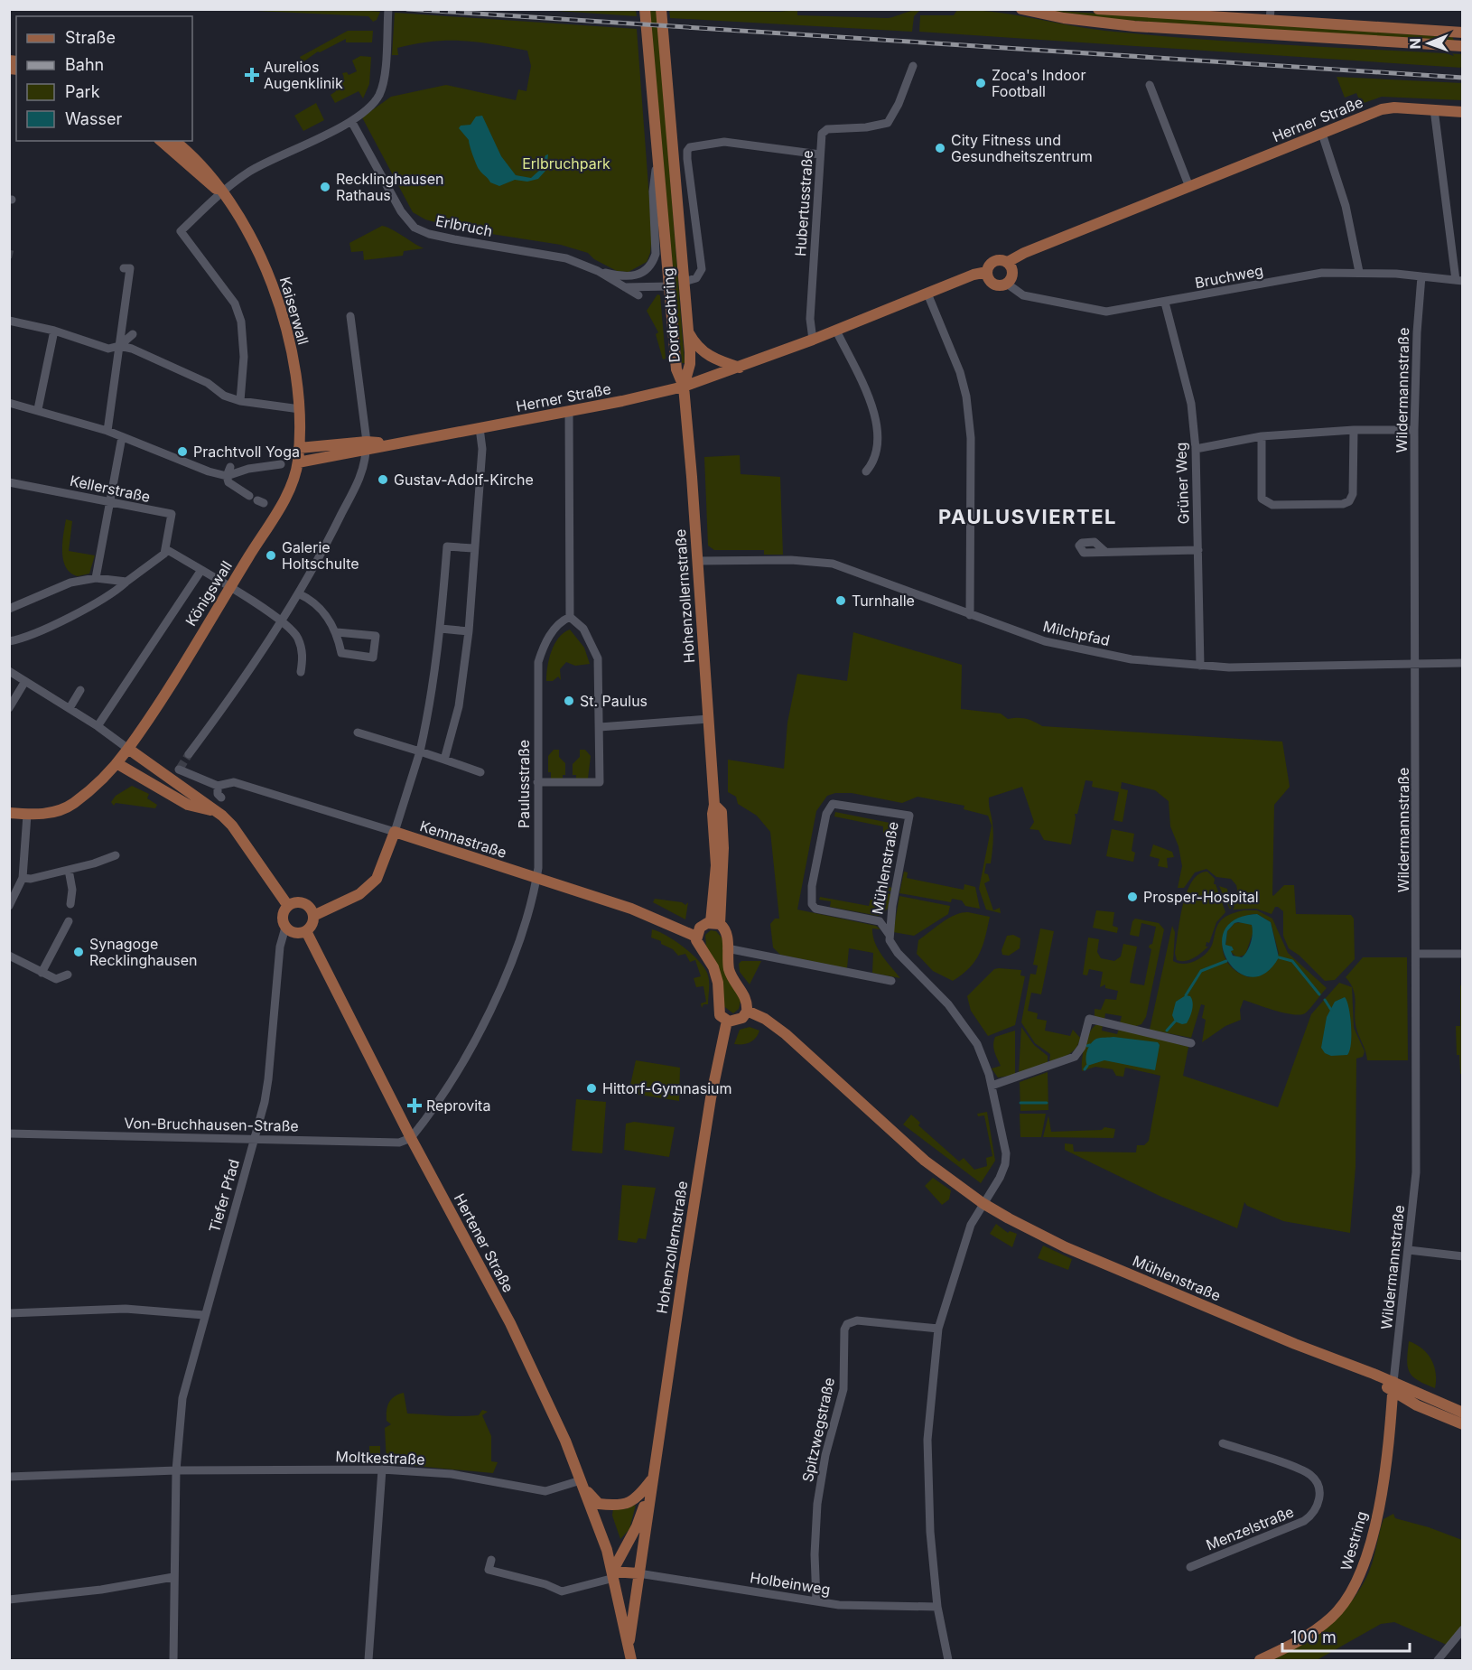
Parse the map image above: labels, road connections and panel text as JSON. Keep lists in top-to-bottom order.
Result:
{
  "streets": {
    "main road": [
      "Herner Straße",
      "Kaiserwall",
      "Dordrechtring",
      "Königswall",
      "Hohenzollernstraße",
      "Kemnastraße",
      "Mühlenstraße",
      "Hertener Straße",
      "Westring"
    ],
    "street": [
      "Hubertusstraße",
      "Erlbruch",
      "Bruchweg",
      "Wildermannstraße",
      "Grüner Weg",
      "Kellerstraße",
      "Milchpfad",
      "Paulusstraße",
      "Von-Bruchhausen-Straße",
      "Tiefer Pfad",
      "Spitzwegstraße",
      "Moltkestraße",
      "Menzelstraße",
      "Holbeinweg"
    ]
  },
  "crossings": [
    ["Herner Straße", "Hubertusstraße"],
    ["Herner Straße", "Bruchweg"],
    ["Herner Straße", "Kaiserwall"],
    ["Herner Straße", "Dordrechtring"],
    ["Herner Straße", "Königswall"],
    ["Herner Straße", "Hohenzollernstraße"],
    ["Erlbruch", "Dordrechtring"],
    ["Bruchweg", "Wildermannstraße"],
    ["Bruchweg", "Grüner Weg"],
    ["Kaiserwall", "Königswall"],
    ["Dordrechtring", "Hohenzollernstraße"],
    ["Wildermannstraße", "Milchpfad"],
    ["Wildermannstraße", "Mühlenstraße"],
    ["Wildermannstraße", "Westring"],
    ["Grüner Weg", "Milchpfad"],
    ["Hohenzollernstraße", "Milchpfad"],
    ["Hohenzollernstraße", "Kemnastraße"],
    ["Hohenzollernstraße", "Mühlenstraße"],
    ["Hohenzollernstraße", "Hertener Straße"],
    ["Hohenzollernstraße", "Holbeinweg"],
    ["Paulusstraße", "Kemnastraße"],
    ["Paulusstraße", "Von-Bruchhausen-Straße"],
    ["Paulusstraße", "Hertener Straße"],
    ["Mühlenstraße", "Westring"],
    ["Von-Bruchhausen-Straße", "Tiefer Pfad"],
    ["Von-Bruchhausen-Straße", "Hertener Straße"],
    ["Tiefer Pfad", "Hertener Straße"],
    ["Tiefer Pfad", "Moltkestraße"],
    ["Hertener Straße", "Moltkestraße"],
    ["Spitzwegstraße", "Holbeinweg"]
  ],
  "districts": ["PAULUSVIERTEL"],
  "parks": ["Erlbruchpark"],
  "places": {
    "health": ["Aurelios Augenklinik", "Reprovita"],
    "other": [
      "Zoca's Indoor Football",
      "City Fitness und Gesundheitszentrum",
      "Recklinghausen Rathaus",
      "Prachtvoll Yoga",
      "Gustav-Adolf-Kirche",
      "Galerie Holtschulte",
      "Turnhalle",
      "St. Paulus",
      "Prosper-Hospital",
      "Synagoge Recklinghausen",
      "Hittorf-Gymnasium"
    ]
  },
  "legend": [
    "Straße",
    "Bahn",
    "Park",
    "Wasser"
  ],
  "scale_bar": "100 m",
  "north": "left"
}
